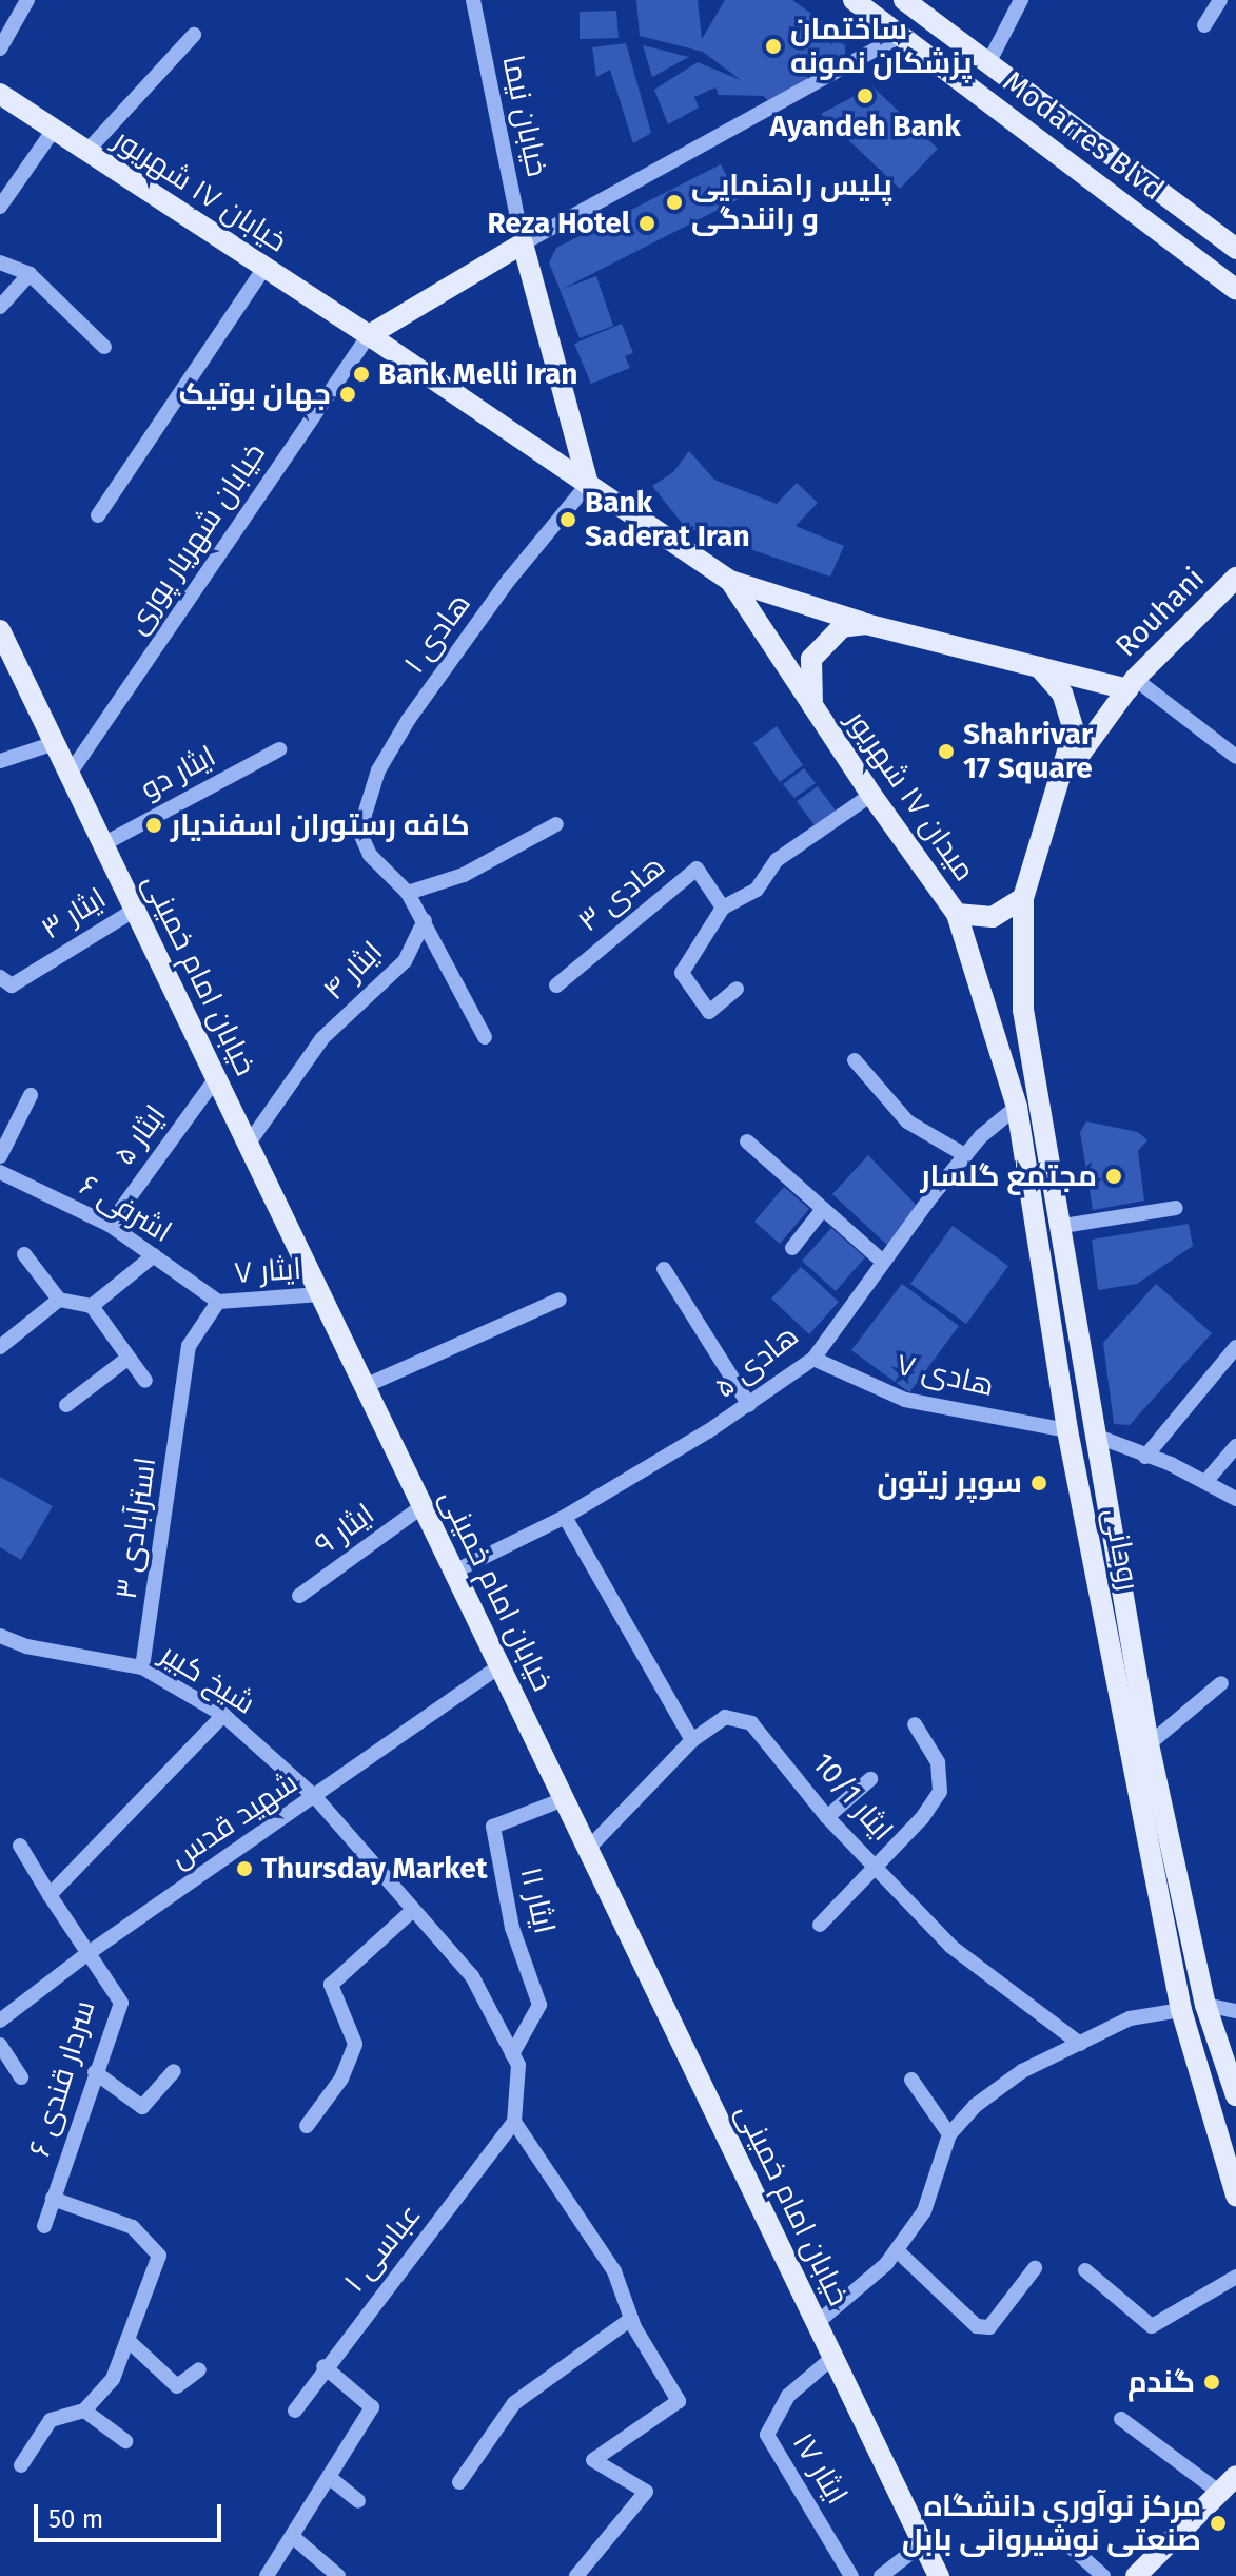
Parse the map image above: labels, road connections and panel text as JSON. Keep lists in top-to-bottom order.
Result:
{
  "streets": {
    "main road": [
      "Modarres Blvd",
      "خیابان ۱۷ شهریور",
      "Rouhani",
      "میدان ۱۷ شهریور",
      "خیابان امام خمینی",
      "روحانی"
    ],
    "street": [
      "خیابان نیما",
      "خیابان شهریار پوری",
      "هادی ۱",
      "ایثار دو",
      "هادی ۳",
      "ایثار ۳",
      "ایثار ۴",
      "ایثار ۵",
      "اشرفی ۶",
      "ایثار ۷",
      "هادی ۵",
      "هادی ۷",
      "استرآبادی ٣",
      "ایثار ۹",
      "شیخ کبیر",
      "ایثار 10/1",
      "شهید قدس",
      "ایثار ۱۱",
      "سردار قندی ۶",
      "عباسی ۱",
      "ایثار ۱۷"
    ]
  },
  "crossings": [
    ["خیابان ۱۷ شهریور", "خیابان شهریار پوری"],
    ["خیابان ۱۷ شهریور", "هادی ۱"],
    ["خیابان شهریار پوری", "خیابان امام خمینی"],
    ["ایثار دو", "خیابان امام خمینی"],
    ["میدان ۱۷ شهریور", "روحانی"],
    ["ایثار ۳", "خیابان امام خمینی"],
    ["ایثار ۴", "خیابان امام خمینی"],
    ["خیابان امام خمینی", "ایثار ۵"],
    ["خیابان امام خمینی", "ایثار ۷"],
    ["خیابان امام خمینی", "هادی ۵"],
    ["خیابان امام خمینی", "ایثار ۹"],
    ["خیابان امام خمینی", "ایثار 10/1"],
    ["خیابان امام خمینی", "شهید قدس"],
    ["خیابان امام خمینی", "ایثار ۱۱"],
    ["خیابان امام خمینی", "ایثار ۱۷"],
    ["ایثار ۵", "اشرفی ۶"],
    ["اشرفی ۶", "ایثار ۷"],
    ["اشرفی ۶", "استرآبادی ٣"],
    ["ایثار ۷", "استرآبادی ٣"],
    ["هادی ۵", "هادی ۷"],
    ["هادی ۵", "روحانی"],
    ["هادی ۷", "روحانی"],
    ["استرآبادی ٣", "شیخ کبیر"],
    ["شیخ کبیر", "شهید قدس"],
    ["شیخ کبیر", "ایثار ۱۱"],
    ["شهید قدس", "سردار قندی ۶"]
  ],
  "places": [
    "ساختمان پزشکان نمونه",
    "Ayandeh Bank",
    "پلیس راهنمایی و رانندگی",
    "Reza Hotel",
    "Bank Melli Iran",
    "جهان بوتیک",
    "Bank Saderat Iran",
    "Shahrivar 17 Square",
    "کافه رستوران اسفندیار",
    "مجتمع گلسار",
    "سوپر زیتون",
    "Thursday Market",
    "گندم",
    "مرکز نوآوری دانشگاه صنعتی نوشیروانی بابل"
  ],
  "scale_bar": "50 m"
}
